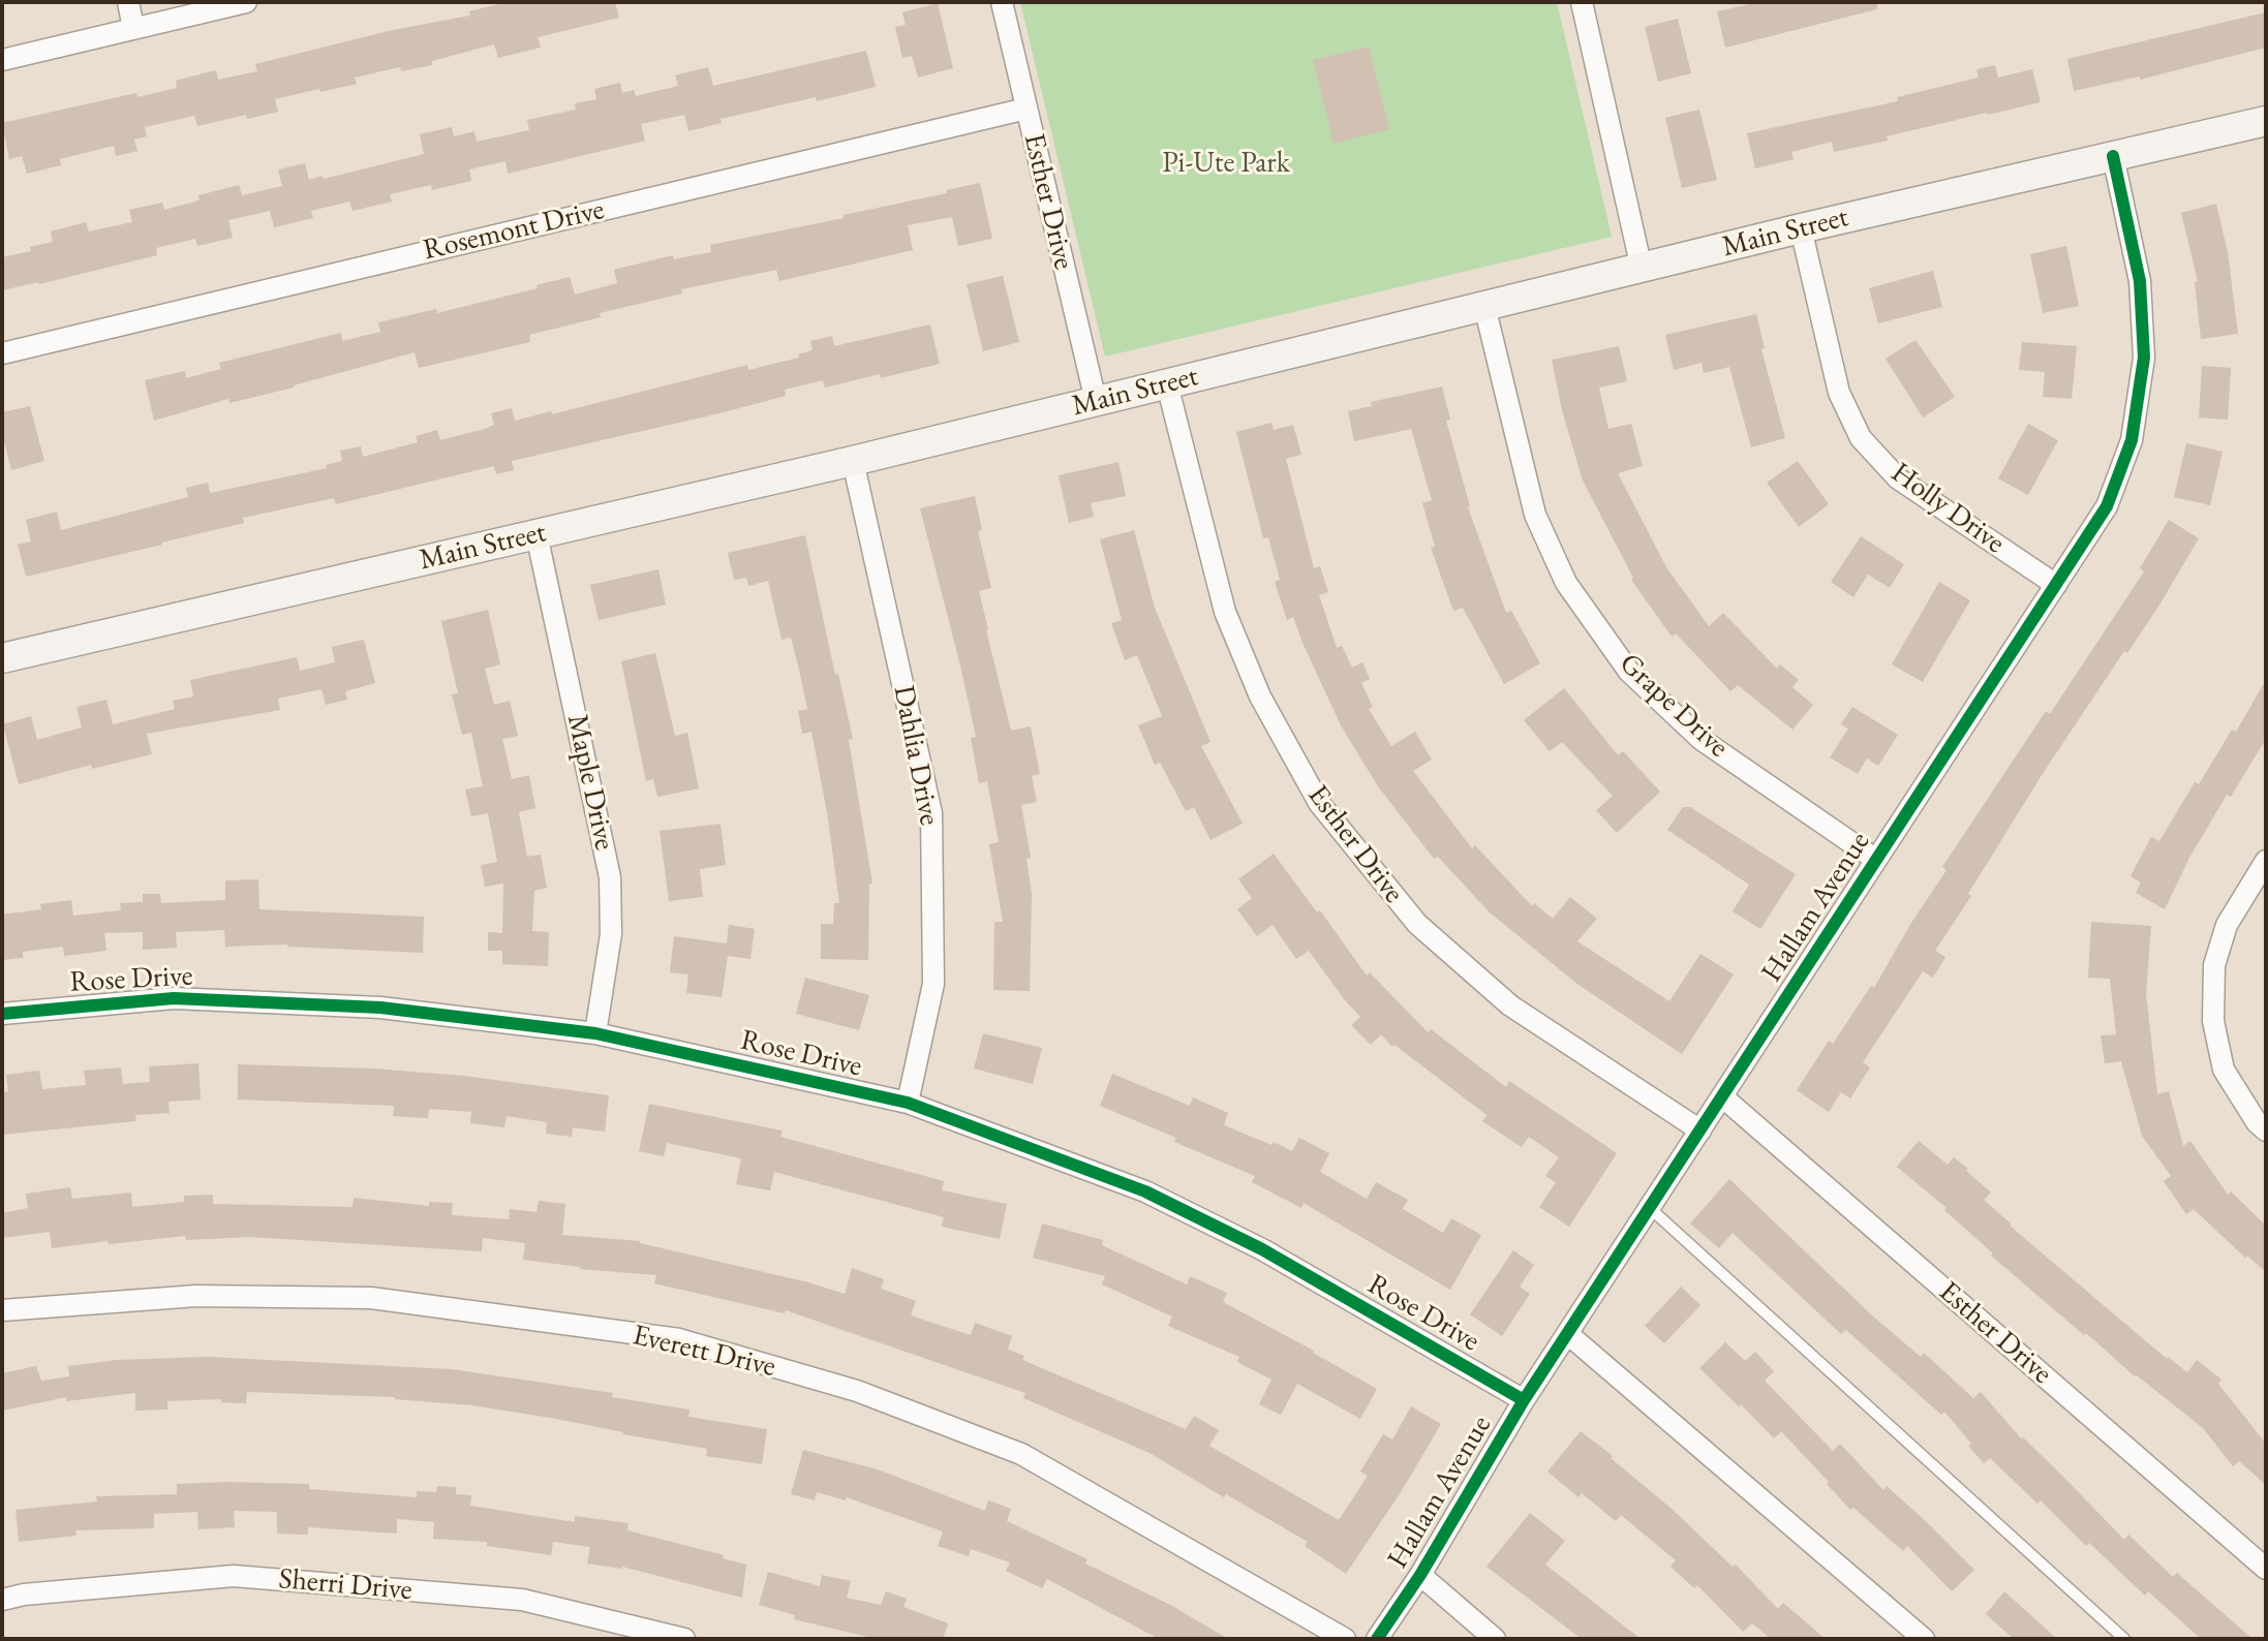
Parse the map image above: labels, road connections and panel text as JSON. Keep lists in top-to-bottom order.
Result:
{
  "streets": {
    "main road": ["Main Street"],
    "street": [
      "Esther Drive",
      "Rosemont Drive",
      "Holly Drive",
      "Grape Drive",
      "Dahlia Drive",
      "Maple Drive",
      "Hallam Avenue",
      "Rose Drive",
      "Everett Drive",
      "Sherri Drive"
    ]
  },
  "crossings": [
    ["Esther Drive", "Rosemont Drive"],
    ["Esther Drive", "Main Street"],
    ["Esther Drive", "Hallam Avenue"],
    ["Main Street", "Holly Drive"],
    ["Main Street", "Grape Drive"],
    ["Main Street", "Dahlia Drive"],
    ["Main Street", "Maple Drive"],
    ["Main Street", "Hallam Avenue"],
    ["Holly Drive", "Hallam Avenue"],
    ["Grape Drive", "Hallam Avenue"],
    ["Dahlia Drive", "Rose Drive"],
    ["Maple Drive", "Rose Drive"],
    ["Hallam Avenue", "Rose Drive"]
  ],
  "parks": ["Pi-Ute Park"]
}
